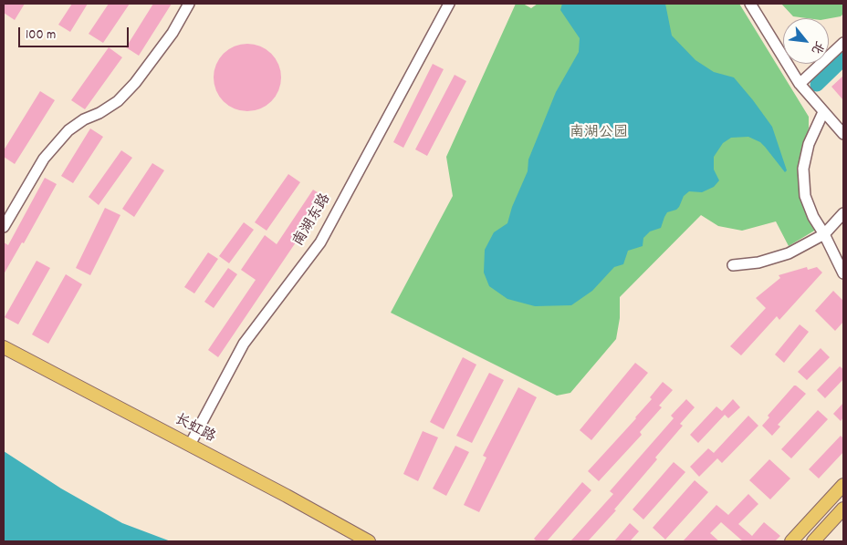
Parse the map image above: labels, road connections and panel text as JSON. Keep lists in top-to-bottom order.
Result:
{
  "streets": {
    "main road": ["长虹路"],
    "street": ["南湖东路"]
  },
  "crossings": [
    ["南湖东路", "长虹路"]
  ],
  "parks": ["南湖公园"],
  "scale_bar": "100 m",
  "north": "bottom right"
}
